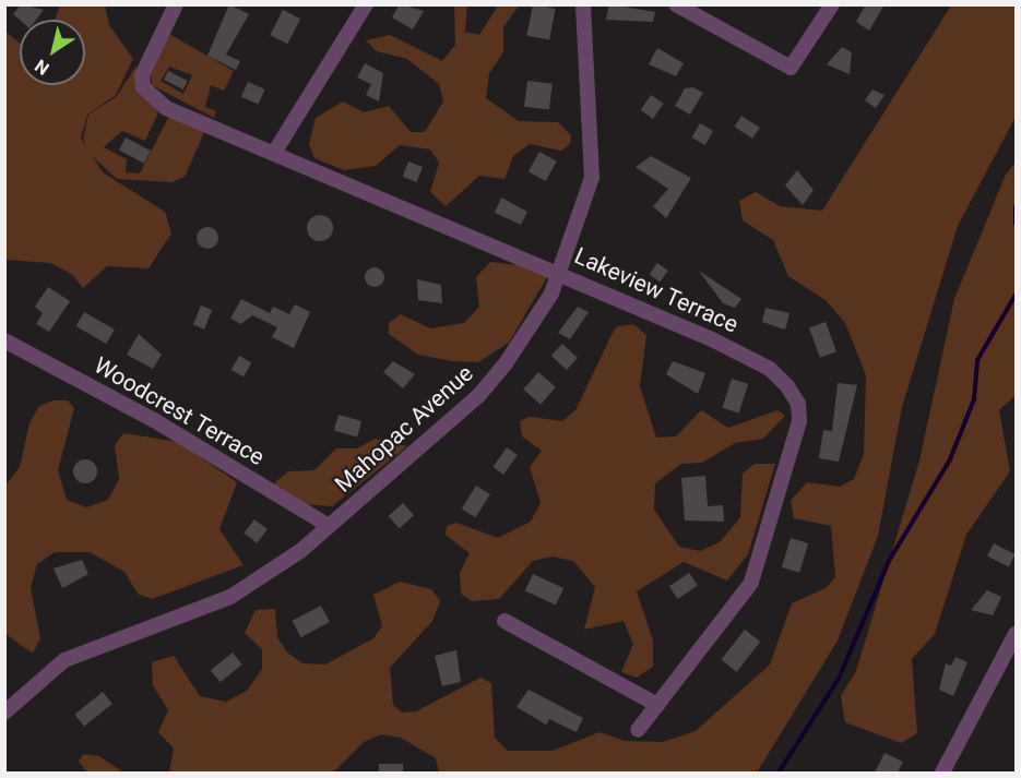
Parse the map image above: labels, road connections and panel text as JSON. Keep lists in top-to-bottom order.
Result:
{
  "streets": {
    "street": ["Lakeview Terrace", "Woodcrest Terrace", "Mahopac Avenue"]
  },
  "crossings": [
    ["Lakeview Terrace", "Mahopac Avenue"],
    ["Woodcrest Terrace", "Mahopac Avenue"]
  ],
  "north": "bottom left"
}
